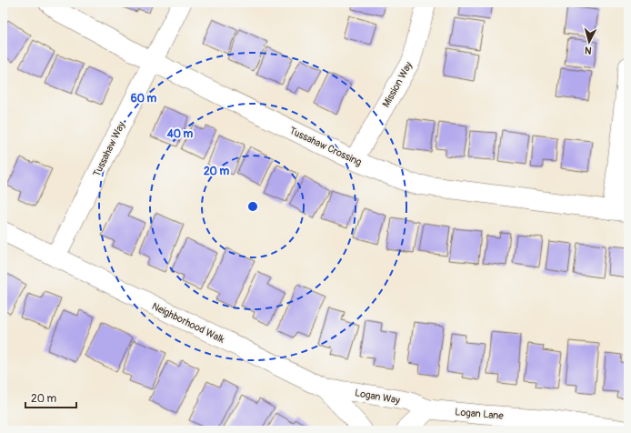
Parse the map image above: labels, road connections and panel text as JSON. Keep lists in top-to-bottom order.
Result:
{
  "streets": {
    "street": [
      "Mission Way",
      "Tussahaw Crossing",
      "Tussahaw Way",
      "Neighborhood Walk",
      "Logan Way",
      "Logan Lane"
    ]
  },
  "crossings": [
    ["Mission Way", "Tussahaw Crossing"],
    ["Tussahaw Crossing", "Tussahaw Way"],
    ["Tussahaw Way", "Neighborhood Walk"],
    ["Neighborhood Walk", "Logan Way"],
    ["Logan Way", "Logan Lane"]
  ],
  "scale_bar": "20 m",
  "north": "bottom",
  "rings": ["60 m", "40 m", "20 m"]
}
